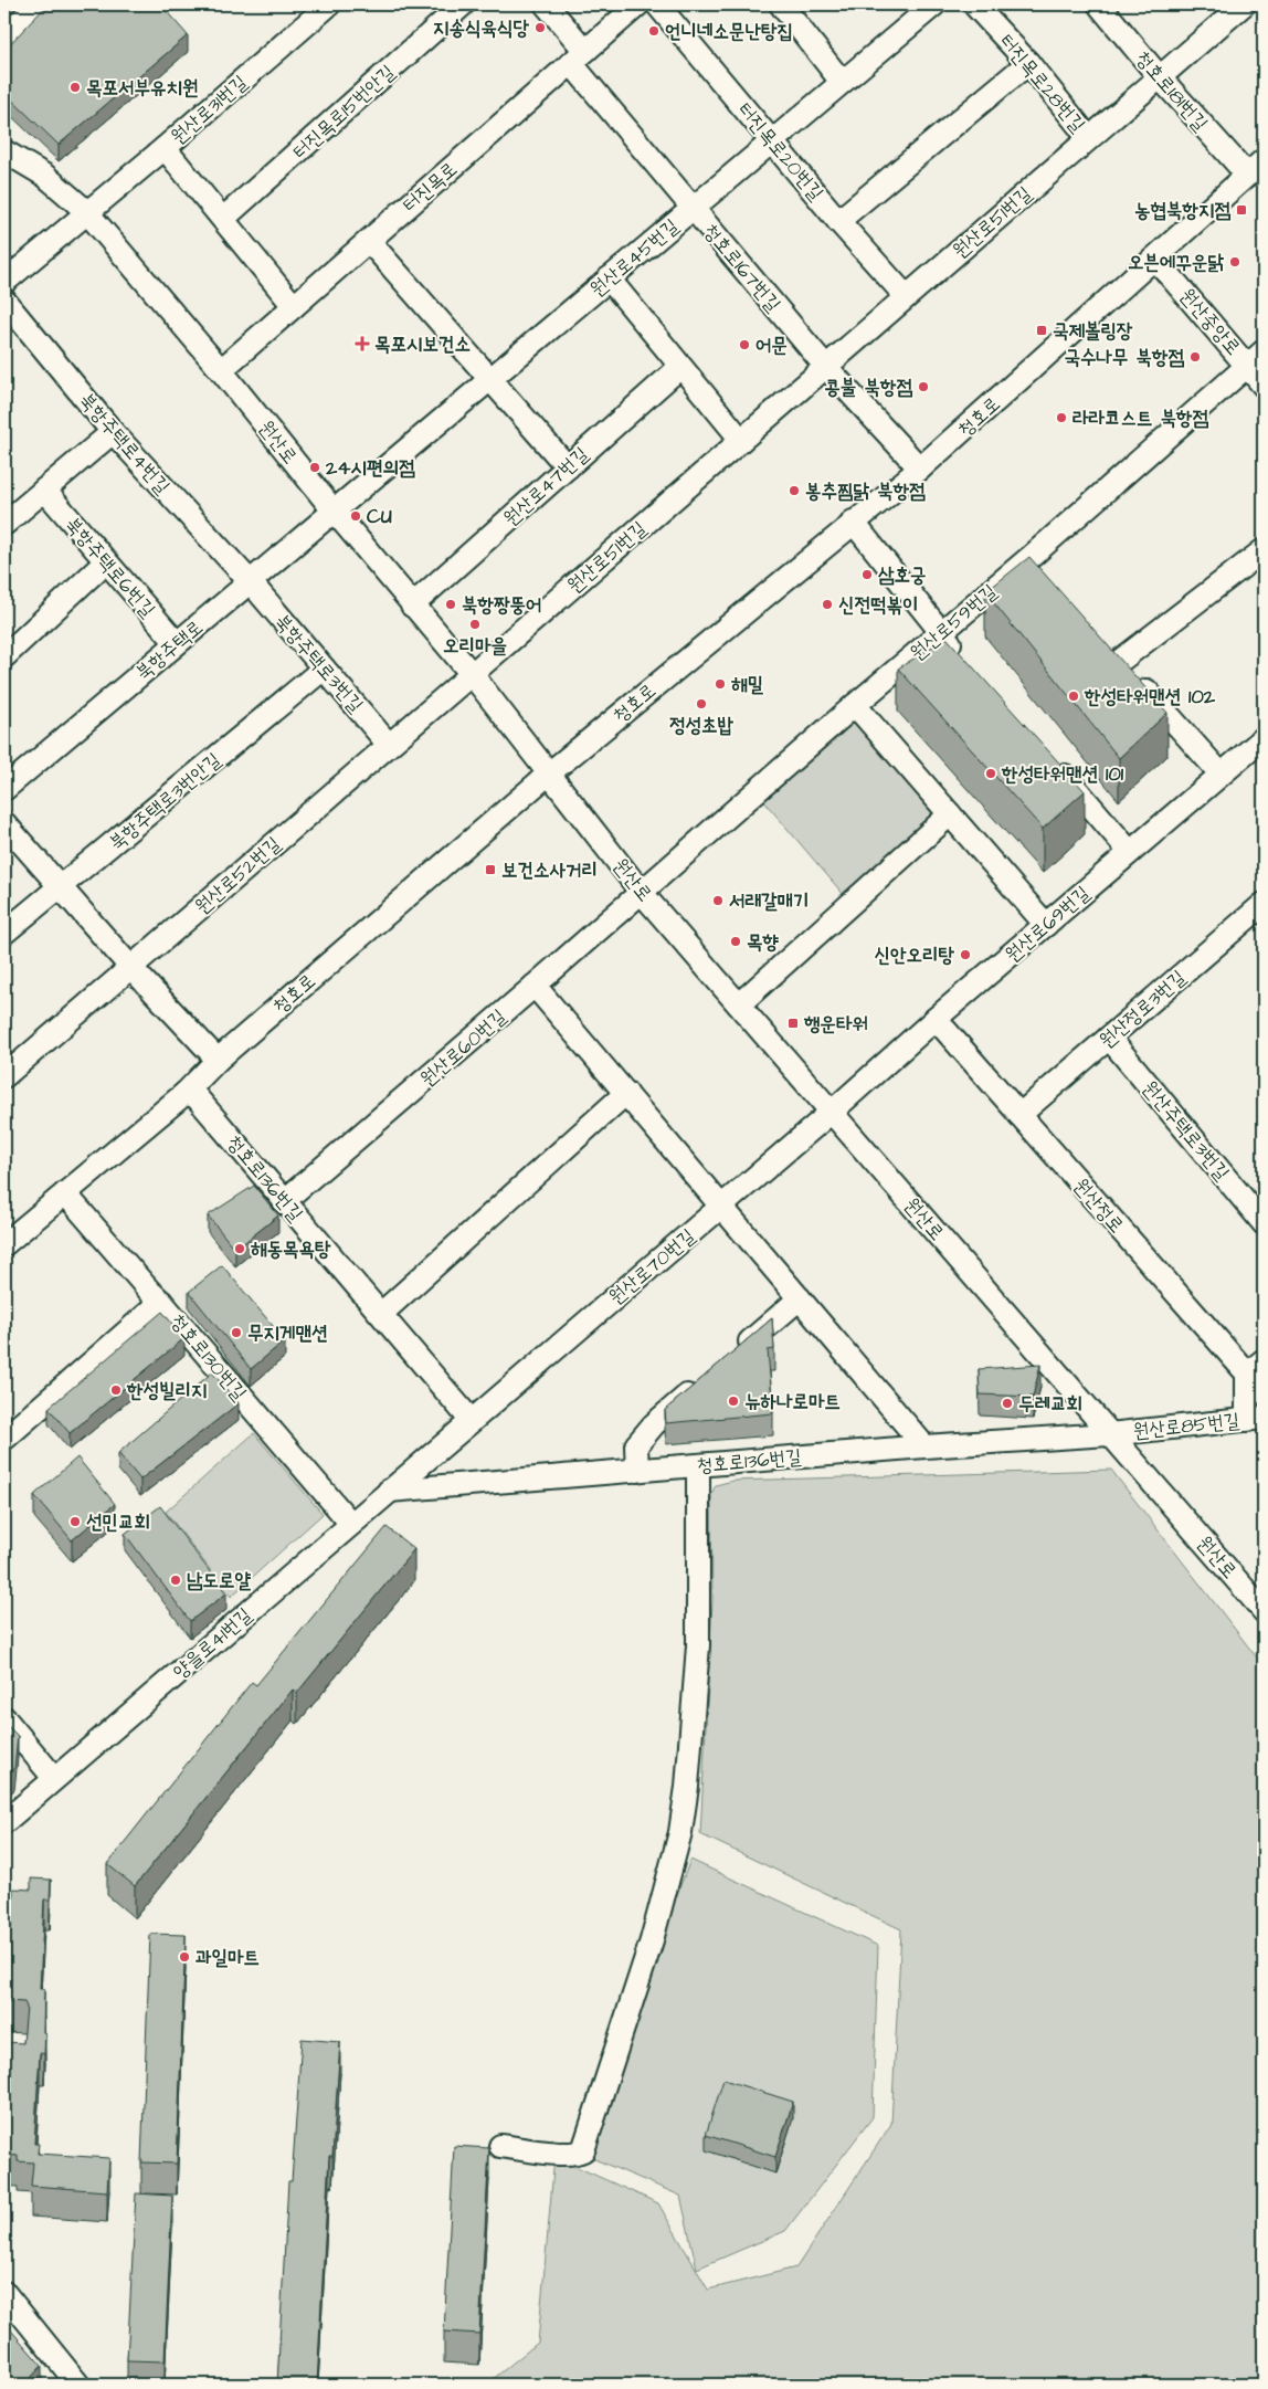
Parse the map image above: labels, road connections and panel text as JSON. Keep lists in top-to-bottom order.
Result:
{
  "streets": {
    "street": [
      "터진목로28번길",
      "청호로181번길",
      "원산로31번길",
      "터진목로15번안길",
      "터진목로20번길",
      "터진목로",
      "원산로51번길",
      "원산로45번길",
      "청호로167번길",
      "원산중앙로",
      "청호로",
      "원산로",
      "북항주택로4번길",
      "원산로47번길",
      "북항주택로6번길",
      "원산로59번길",
      "북항주택로",
      "북항주택로3번길",
      "북항주택로3번안길",
      "원산로52번길",
      "원산로69번길",
      "원산정로3번길",
      "원산로60번길",
      "원산주택로3번길",
      "청호로136번길",
      "원산정로",
      "원산로70번길",
      "청호로130번길",
      "원산로85번길",
      "양을로41번길"
    ]
  },
  "crossings": [
    ["터진목로28번길", "원산로51번길"],
    ["청호로181번길", "원산로51번길"],
    ["청호로181번길", "청호로"],
    ["원산로31번길", "원산로"],
    ["터진목로20번길", "원산로51번길"],
    ["터진목로20번길", "원산로45번길"],
    ["터진목로", "청호로167번길"],
    ["터진목로", "원산로"],
    ["원산로51번길", "청호로167번길"],
    ["원산로51번길", "원산로"],
    ["원산로51번길", "원산로52번길"],
    ["원산로45번길", "청호로167번길"],
    ["원산로45번길", "원산로"],
    ["원산로45번길", "북항주택로"],
    ["청호로167번길", "청호로"],
    ["원산중앙로", "청호로"],
    ["원산중앙로", "원산로59번길"],
    ["청호로", "원산로"],
    ["청호로", "청호로136번길"],
    ["청호로", "청호로130번길"],
    ["원산로", "원산로47번길"],
    ["원산로", "원산로59번길"],
    ["원산로", "북항주택로"],
    ["원산로", "원산로52번길"],
    ["원산로", "원산로69번길"],
    ["원산로", "원산로60번길"],
    ["원산로", "청호로136번길"],
    ["원산로", "원산로70번길"],
    ["원산로", "원산로85번길"],
    ["북항주택로4번길", "북항주택로"],
    ["북항주택로4번길", "북항주택로3번길"],
    ["북항주택로6번길", "북항주택로"],
    ["원산로59번길", "원산로60번길"],
    ["북항주택로", "북항주택로3번길"],
    ["북항주택로3번길", "북항주택로3번안길"],
    ["북항주택로3번길", "원산로52번길"],
    ["원산로69번길", "원산정로"],
    ["원산로69번길", "원산로70번길"],
    ["원산정로3번길", "원산주택로3번길"],
    ["원산정로3번길", "원산정로"],
    ["원산로60번길", "청호로136번길"],
    ["청호로136번길", "원산로70번길"],
    ["청호로136번길", "원산로85번길"],
    ["청호로136번길", "양을로41번길"],
    ["원산로70번길", "양을로41번길"],
    ["청호로130번길", "양을로41번길"]
  ],
  "places": {
    "other": [
      "지송식육식당",
      "언니네소문난탕집",
      "목포서부유치원",
      "오븐에꾸운닭",
      "어문",
      "국수나무 북항점",
      "콩불 북항점",
      "라라코스트 북항점",
      "24시편의점",
      "봉추찜닭 북항점",
      "CU",
      "삼호궁",
      "북항짱뚱어",
      "신전떡볶이",
      "오리마을",
      "해밀",
      "한성타워맨션 102",
      "정성초밥",
      "한성타워맨션 101",
      "서래갈매기",
      "목향",
      "신안오리탕",
      "해동목욕탕",
      "무지게맨션",
      "한성빌리지",
      "뉴하나로마트",
      "두레교회",
      "선민교회",
      "남도로얄",
      "과일마트"
    ],
    "transit": [
      "농협북항지점",
      "국제볼링장",
      "보건소사거리",
      "행운타워"
    ],
    "health": ["목포시보건소"]
  }
}
